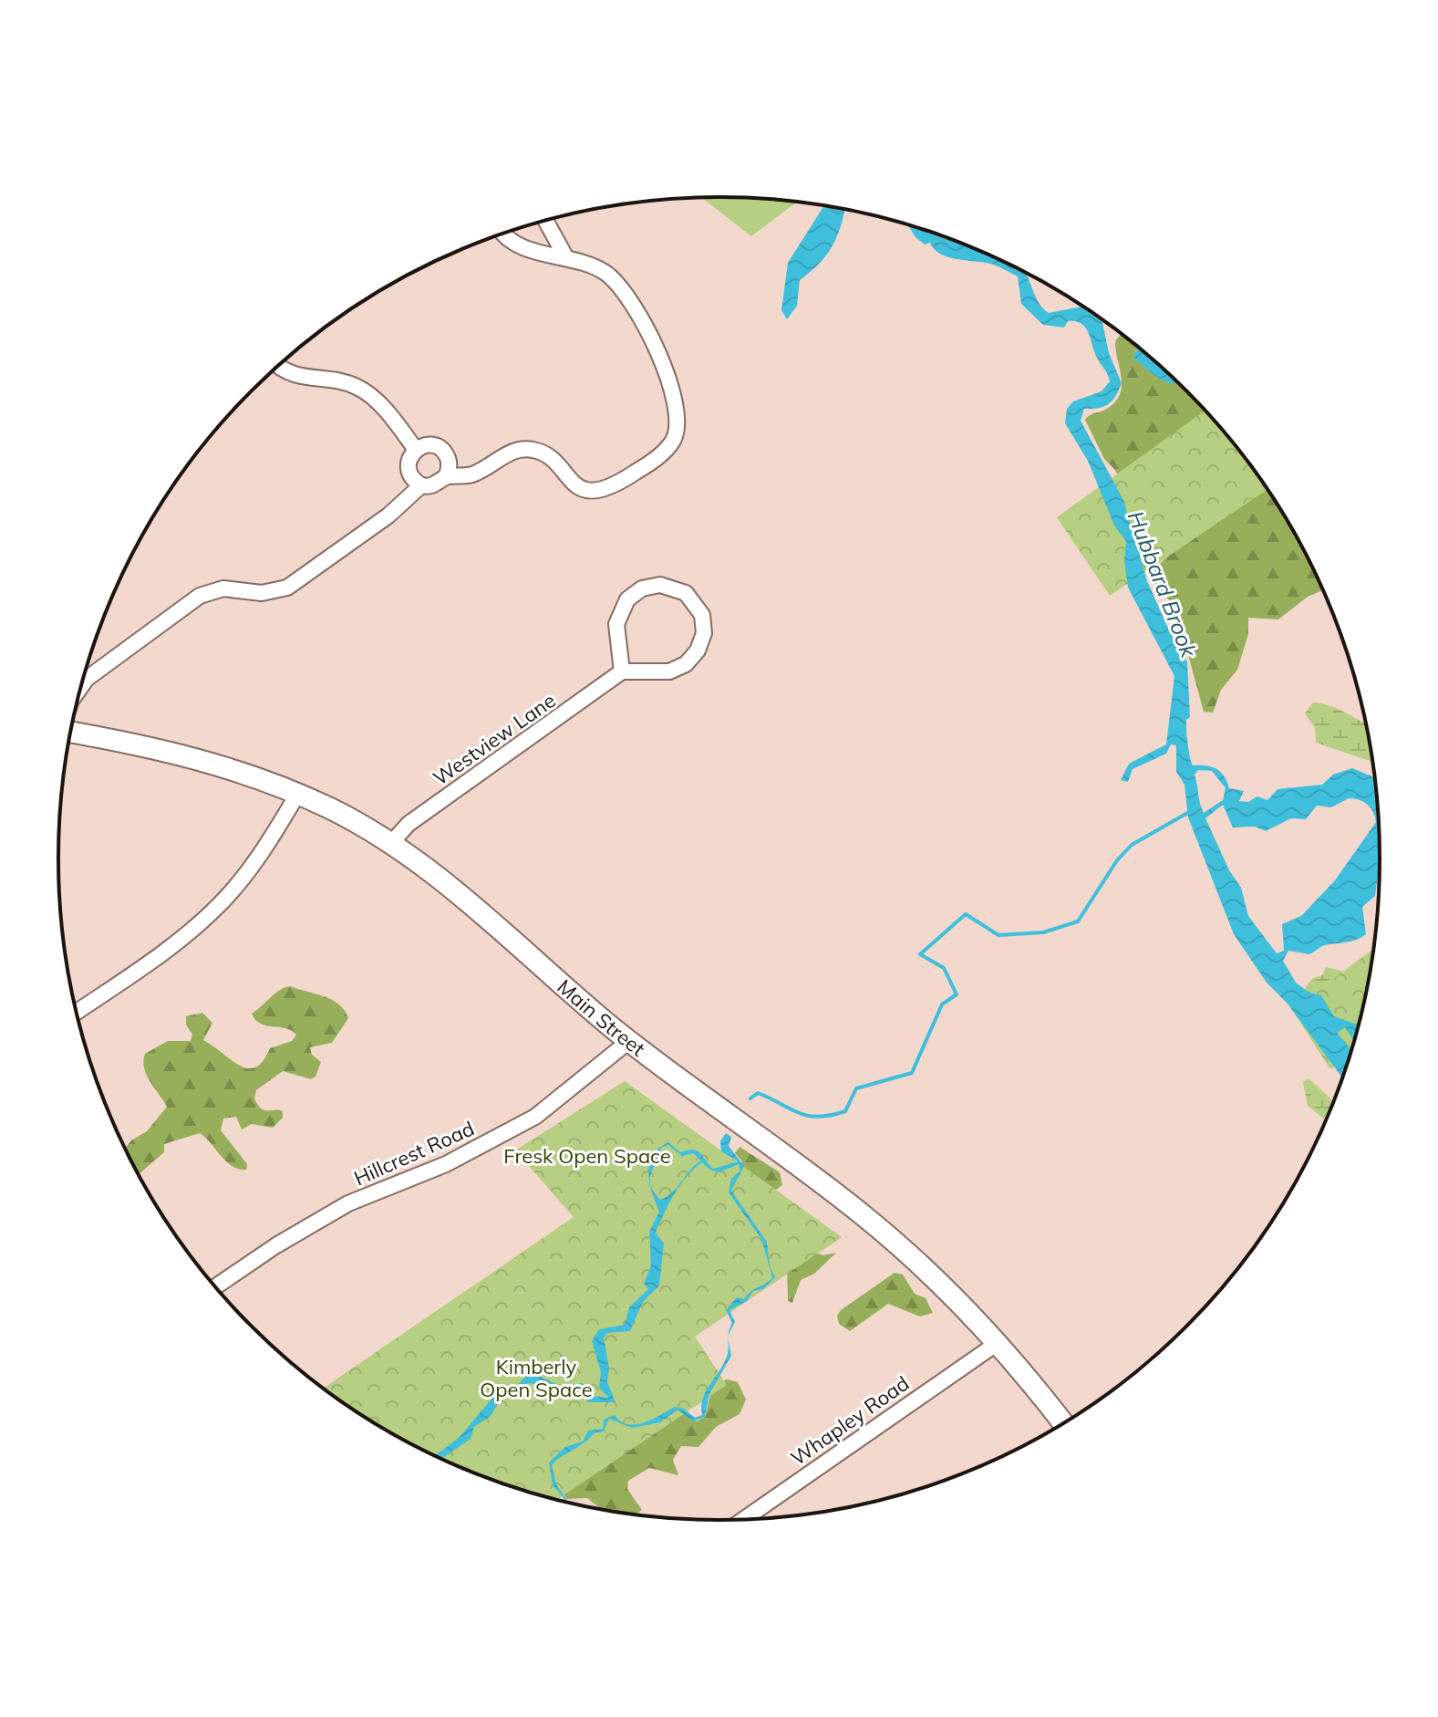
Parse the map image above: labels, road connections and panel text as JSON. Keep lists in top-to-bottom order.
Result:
{
  "streets": {
    "main road": ["Main Street"],
    "street": ["Westview Lane", "Hillcrest Road", "Whapley Road"]
  },
  "crossings": [
    ["Westview Lane", "Main Street"],
    ["Main Street", "Hillcrest Road"],
    ["Main Street", "Whapley Road"]
  ],
  "water": ["Hubbard Brook"],
  "parks": ["Fresk Open Space", "Kimberly Open Space"]
}
